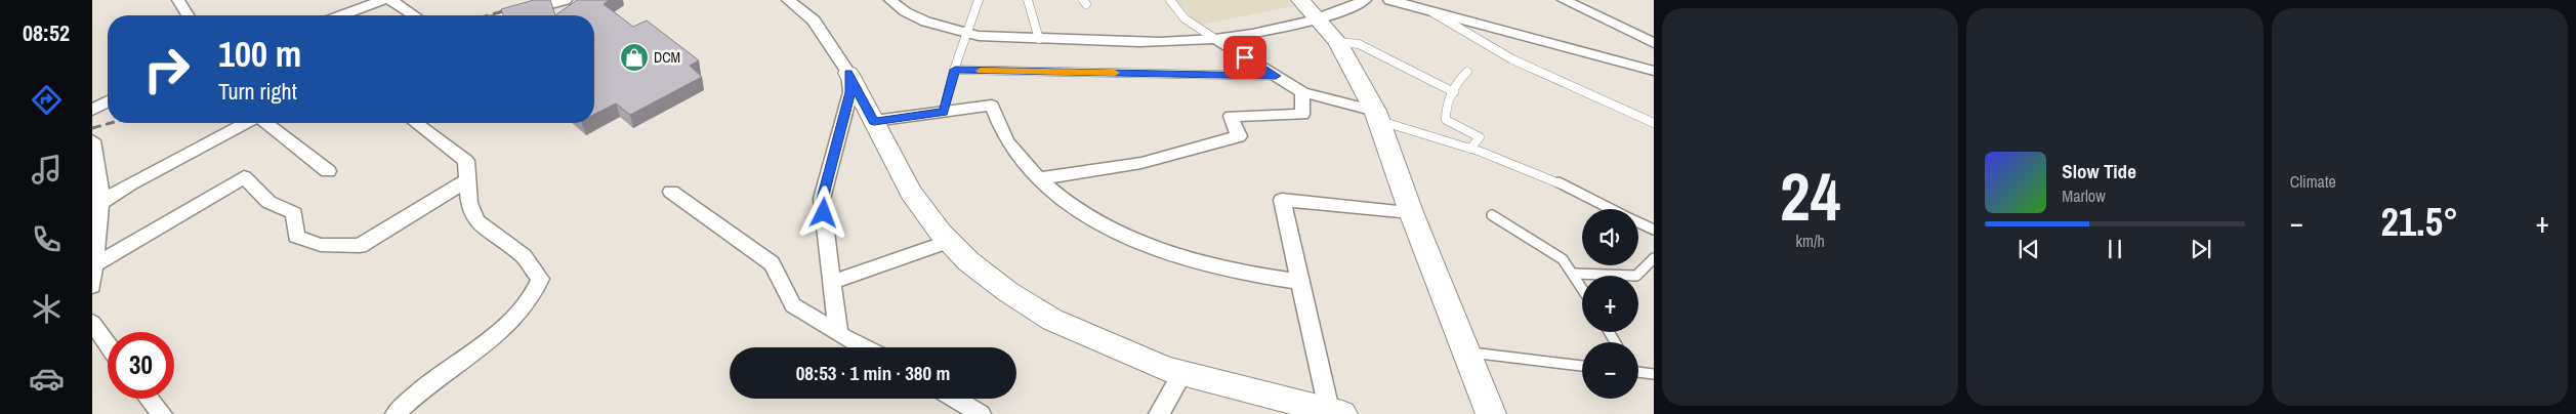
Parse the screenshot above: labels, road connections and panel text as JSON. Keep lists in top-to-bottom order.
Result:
{
  "places": {
    "shop": ["DCM"]
  },
  "page": {
    "tabs": "08:52",
    "tile": [
      ["24", "km/h"],
      "Climate"
    ],
    "turn": ["100 m", "Turn right"],
    "song": ["Slow Tide", "Marlow"],
    "heat": ["−", "21.5°", "+"],
    "map_buttons": ["+", "−"],
    "limit": "30",
    "trip": "08:53 · 1 min · 380 m"
  }
}
